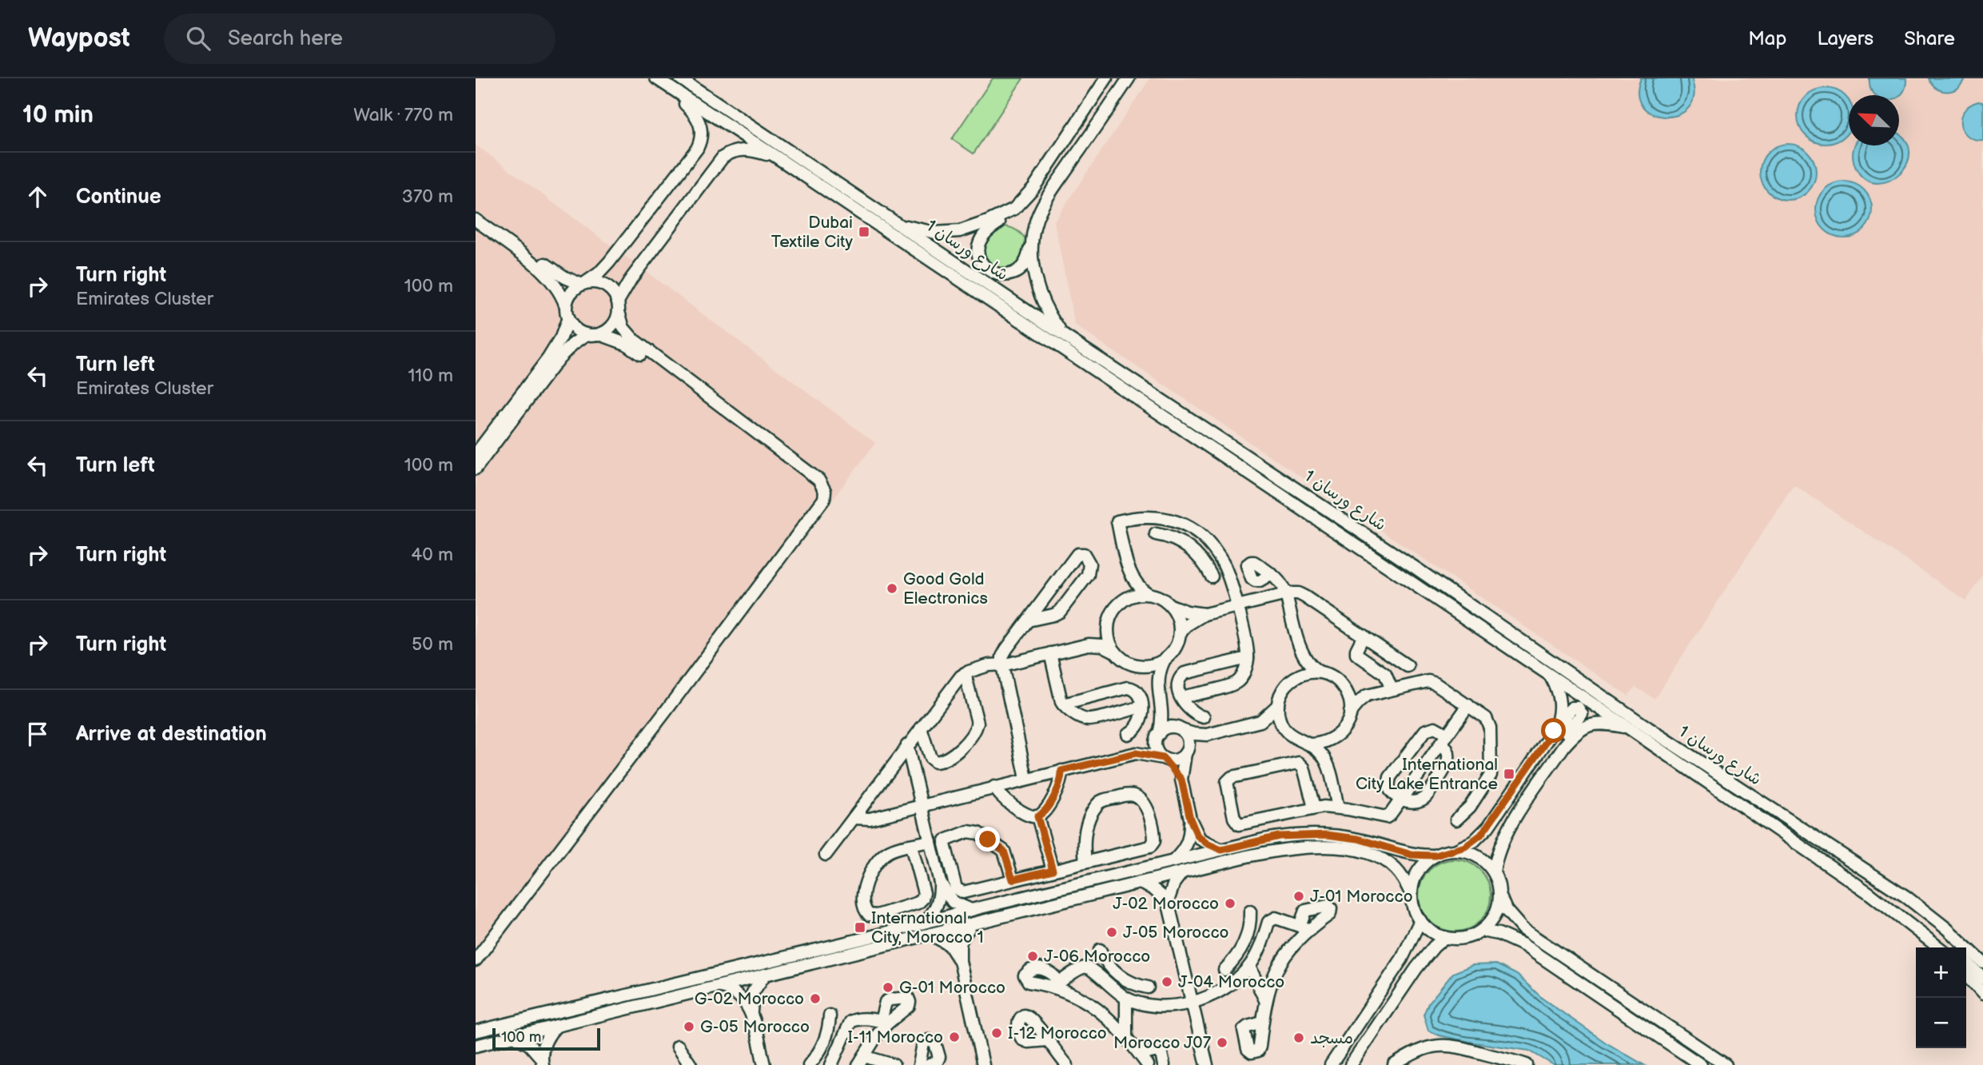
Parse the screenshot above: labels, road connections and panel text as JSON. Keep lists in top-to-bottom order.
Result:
{
  "streets": {
    "street": ["شارع ورسان 1"]
  },
  "places": {
    "transit": ["Dubai Textile City", "International City Lake Entrance", "International City, Morocco 1"],
    "other": [
      "Good Gold Electronics",
      "J-01 Morocco",
      "J-02 Morocco",
      "J-05 Morocco",
      "J-06 Morocco",
      "J-04 Morocco",
      "G-01 Morocco",
      "G-02 Morocco",
      "G-05 Morocco",
      "I-12 Morocco",
      "I-11 Morocco",
      "مسجد",
      "Morocco J07"
    ]
  },
  "scale_bar": "100 m",
  "north": "top left",
  "page": {
    "header": "Waypost",
    "search": "Search here",
    "nav": ["Map", "Layers", "Share"],
    "heading": ["10 min", "Walk · 770 m"],
    "list": [
      ["Continue", "370 m"],
      ["Turn right", "Emirates Cluster", "100 m"],
      ["Turn left", "Emirates Cluster", "110 m"],
      ["Turn left", "100 m"],
      ["Turn right", "40 m"],
      ["Turn right", "50 m"],
      "Arrive at destination"
    ],
    "map_buttons": ["+", "−"],
    "scale": "100 m"
  }
}
